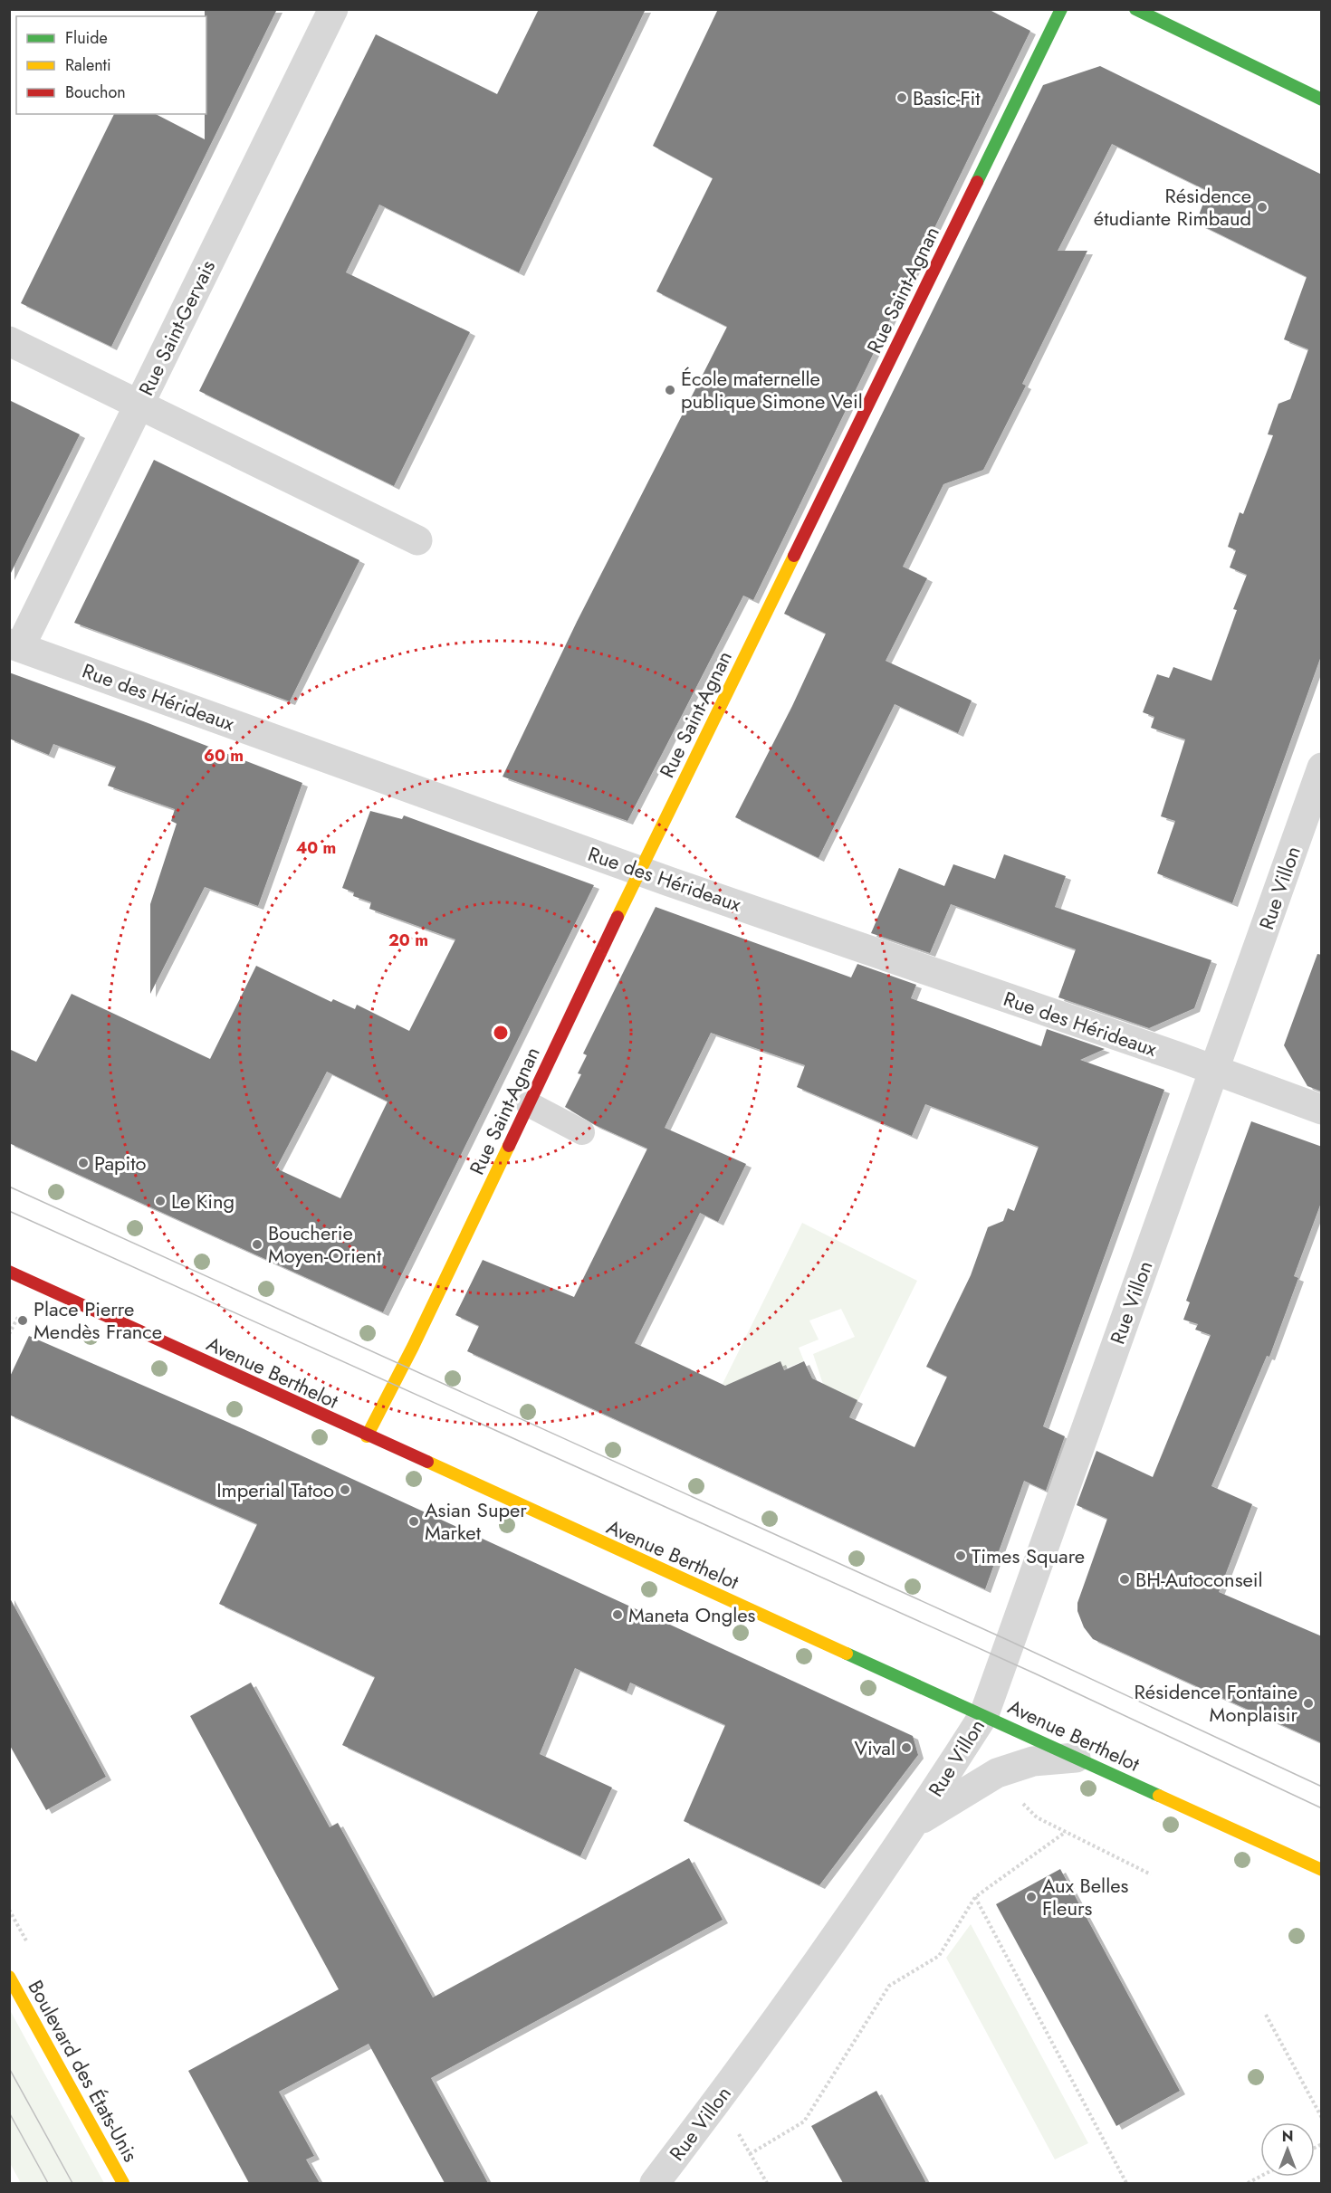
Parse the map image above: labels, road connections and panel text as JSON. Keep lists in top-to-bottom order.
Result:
{
  "streets": {
    "main road": ["Rue Saint-Agnan", "Avenue Berthelot", "Boulevard des États-Unis"],
    "street": ["Rue Saint-Gervais", "Rue des Hérideaux", "Rue Villon"]
  },
  "crossings": [
    ["Rue Saint-Agnan", "Rue des Hérideaux"],
    ["Rue Saint-Agnan", "Avenue Berthelot"],
    ["Rue Saint-Gervais", "Rue des Hérideaux"],
    ["Rue des Hérideaux", "Rue Villon"],
    ["Rue Villon", "Avenue Berthelot"]
  ],
  "places": [
    "Basic-Fit",
    "Résidence étudiante Rimbaud",
    "École maternelle publique Simone Veil",
    "Papito",
    "Le King",
    "Boucherie Moyen-Orient",
    "Place Pierre Mendès France",
    "Imperial Tatoo",
    "Asian Super Market",
    "Times Square",
    "BH-Autoconseil",
    "Maneta Ongles",
    "Résidence Fontaine Monplaisir",
    "Vival",
    "Aux Belles Fleurs"
  ],
  "legend": ["Fluide", "Ralenti", "Bouchon"],
  "north": "top",
  "rings": ["60 m", "40 m", "20 m"]
}
